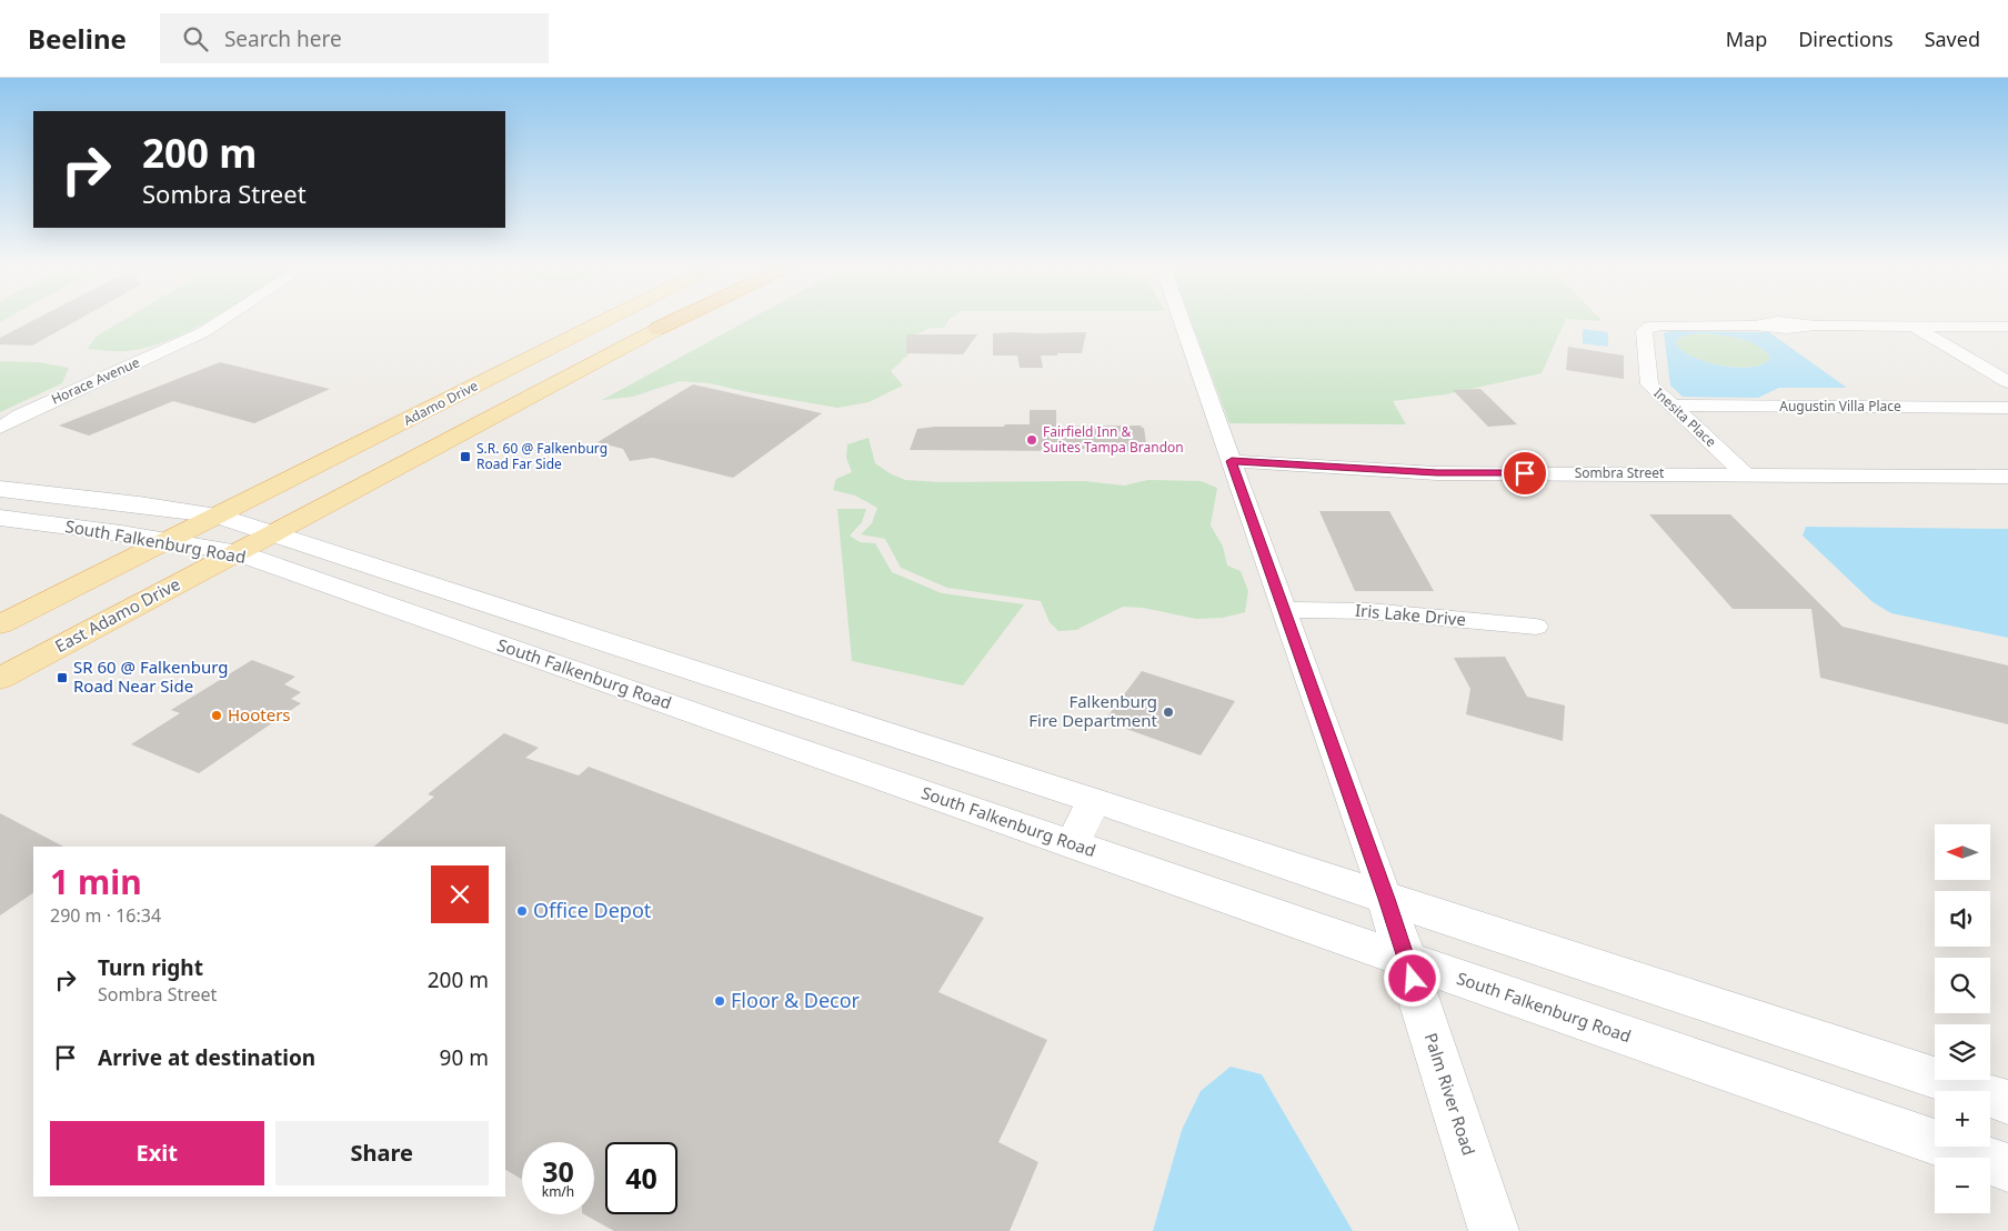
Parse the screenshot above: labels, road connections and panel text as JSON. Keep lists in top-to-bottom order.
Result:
{
  "streets": {
    "main road": ["Adamo Drive", "East Adamo Drive"],
    "street": [
      "Horace Avenue",
      "Augustin Villa Place",
      "Inesita Place",
      "Sombra Street",
      "South Falkenburg Road",
      "Iris Lake Drive",
      "Palm River Road"
    ]
  },
  "crossings": [
    ["Adamo Drive", "South Falkenburg Road"],
    ["Augustin Villa Place", "Inesita Place"],
    ["Inesita Place", "Sombra Street"],
    ["Sombra Street", "Palm River Road"],
    ["South Falkenburg Road", "East Adamo Drive"],
    ["South Falkenburg Road", "Palm River Road"],
    ["Iris Lake Drive", "Palm River Road"]
  ],
  "places": {
    "other": [
      "Fairfield Inn & Suites Tampa Brandon",
      "Falkenburg Fire Department",
      "Hooters",
      "Office Depot",
      "Floor & Decor"
    ],
    "transit": ["S.R. 60 @ Falkenburg Road Far Side", "SR 60 @ Falkenburg Road Near Side"]
  },
  "north": "left",
  "page": {
    "header": "Beeline",
    "search": "Search here",
    "nav": ["Map", "Directions", "Saved"],
    "turn": ["200 m", "Sombra Street"],
    "map_buttons": ["+", "−"],
    "heading": ["1 min", "290 m · 16:34"],
    "list": [
      {
        "name": "Turn right",
        "note": "Sombra Street",
        "value": "200 m"
      },
      {
        "name": "Arrive at destination",
        "value": "90 m"
      }
    ],
    "buttons": ["Exit", "Share"],
    "speed": "30 km/h",
    "limit": "40"
  }
}
